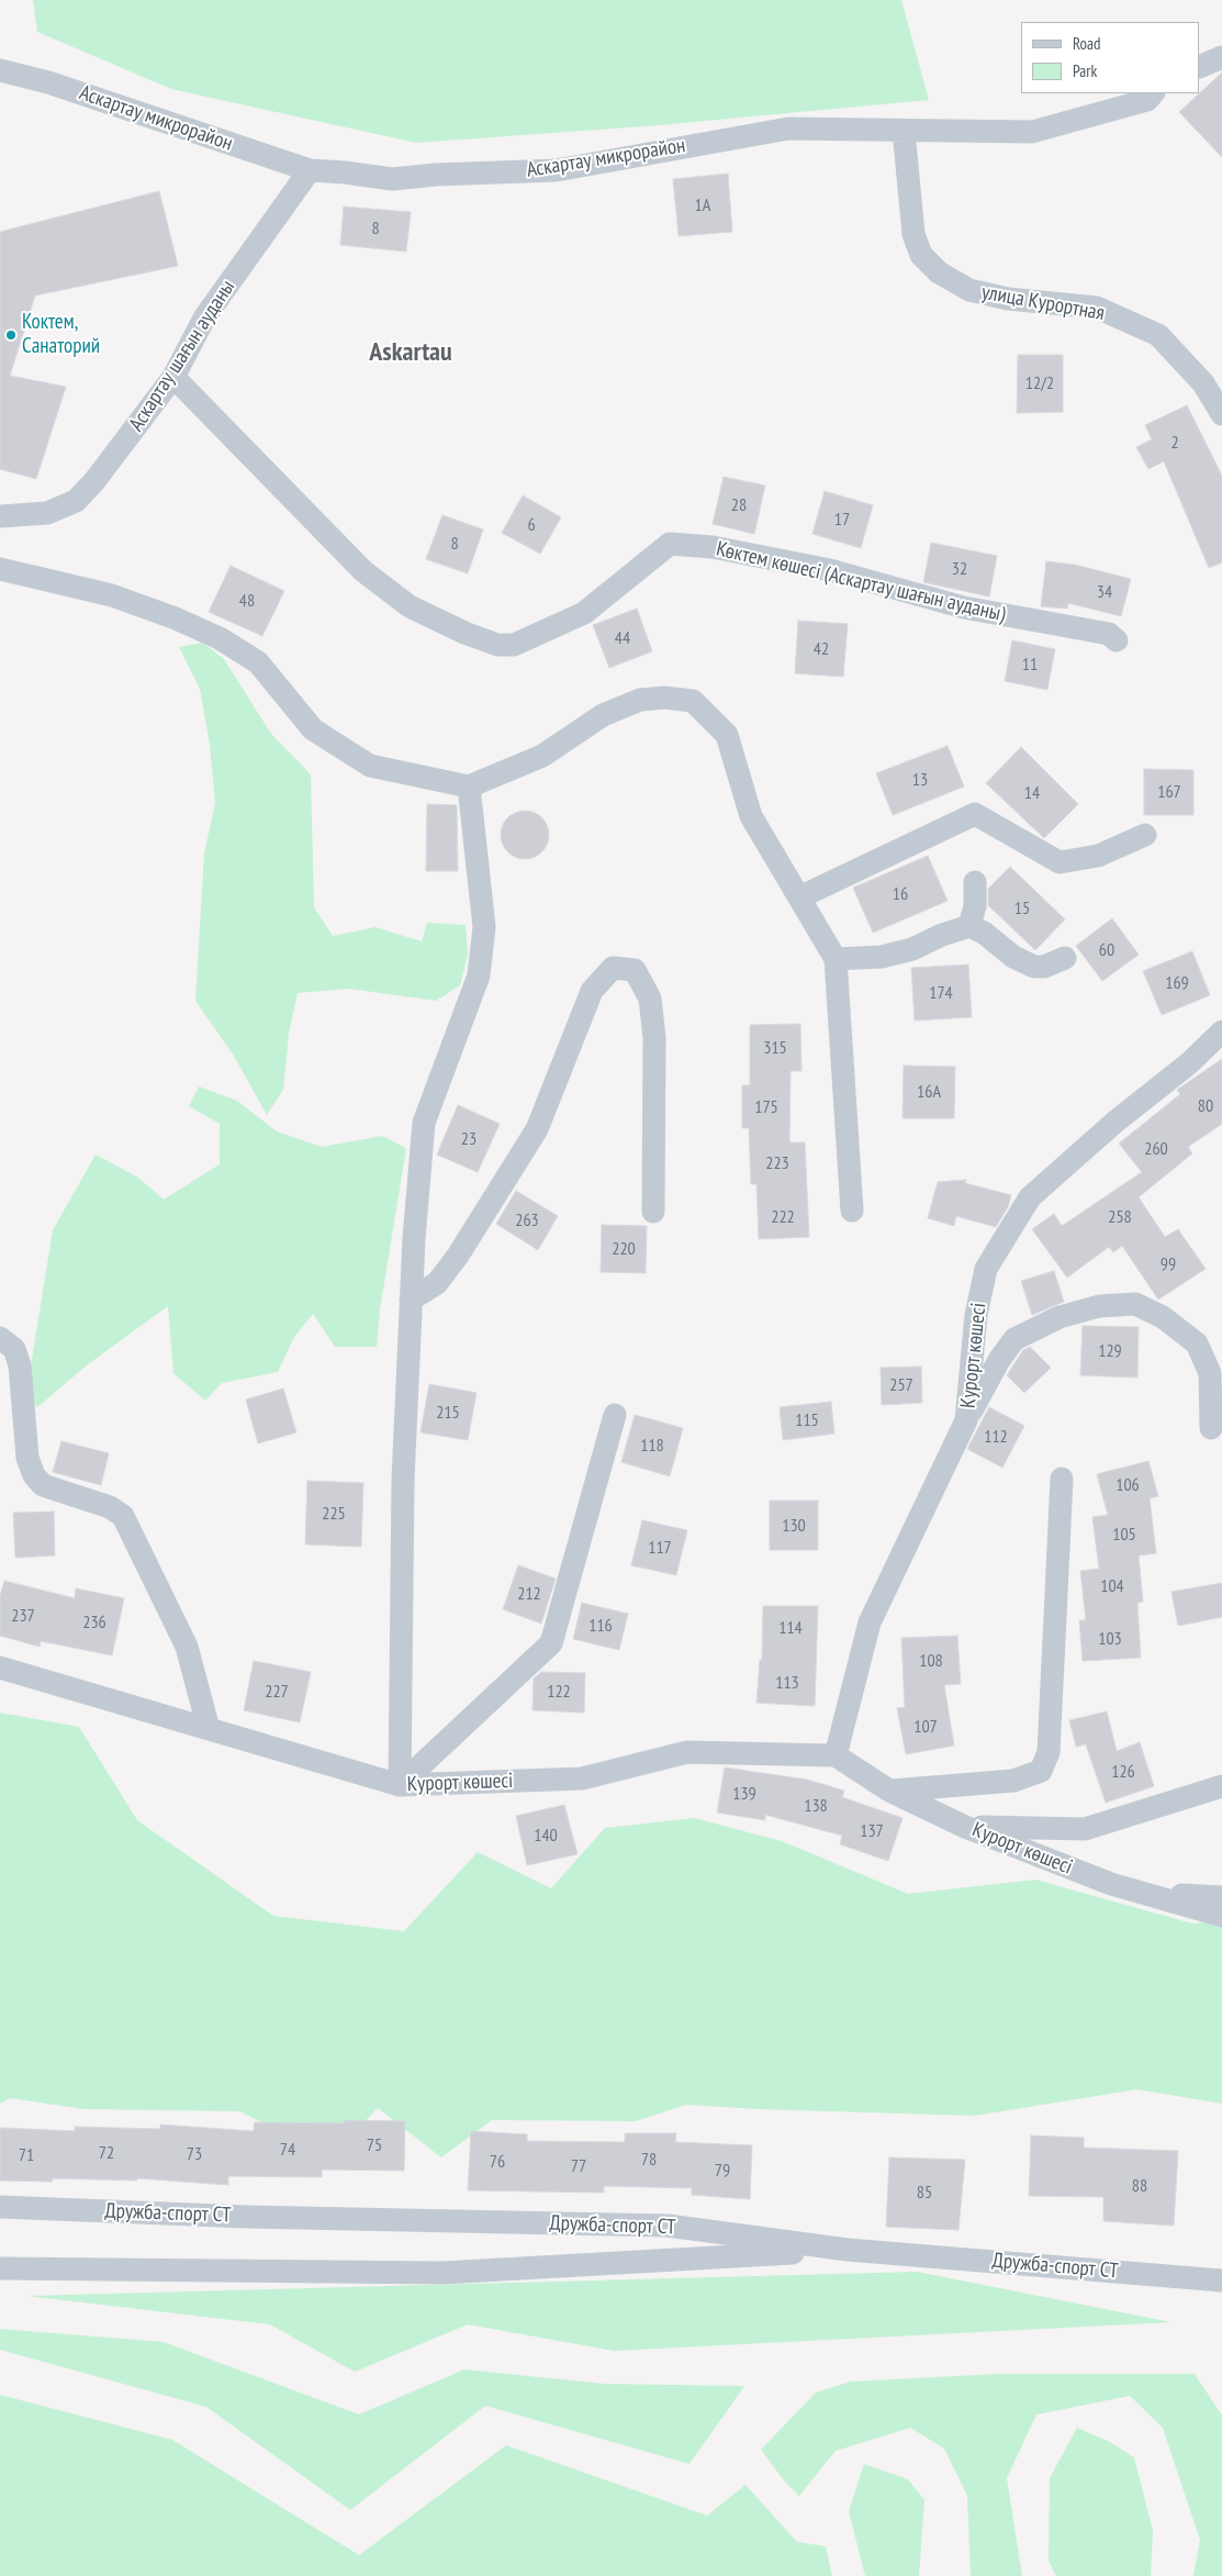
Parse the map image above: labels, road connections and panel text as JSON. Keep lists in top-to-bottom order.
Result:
{
  "streets": {
    "street": [
      "Аскартау микрорайон",
      "улица Курортная",
      "Аскартау шағын ауданы",
      "Көктем көшесі (Аскартау шағын ауданы)",
      "Курорт көшесі",
      "Дружба-спорт СТ"
    ]
  },
  "crossings": [
    ["Аскартау микрорайон", "улица Курортная"],
    ["Аскартау микрорайон", "Аскартау шағын ауданы"],
    ["Аскартау шағын ауданы", "Көктем көшесі (Аскартау шағын ауданы)"]
  ],
  "districts": ["Askartau"],
  "places": ["Коктем, Санаторий"],
  "house_numbers": [
    "1А",
    "8",
    "12/2",
    "2",
    "28",
    "17",
    "6",
    "8",
    "32",
    "34",
    "48",
    "44",
    "42",
    "11",
    "13",
    "167",
    "14",
    "16",
    "15",
    "60",
    "169",
    "174",
    "315",
    "16А",
    "80",
    "175",
    "23",
    "260",
    "223",
    "222",
    "258",
    "263",
    "220",
    "99",
    "129",
    "257",
    "215",
    "115",
    "112",
    "118",
    "106",
    "225",
    "130",
    "105",
    "117",
    "104",
    "212",
    "237",
    "236",
    "116",
    "114",
    "103",
    "108",
    "113",
    "227",
    "122",
    "107",
    "126",
    "139",
    "138",
    "137",
    "140",
    "75",
    "74",
    "72",
    "73",
    "71",
    "78",
    "76",
    "77",
    "79",
    "88",
    "85"
  ],
  "legend": ["Road", "Park"]
}
